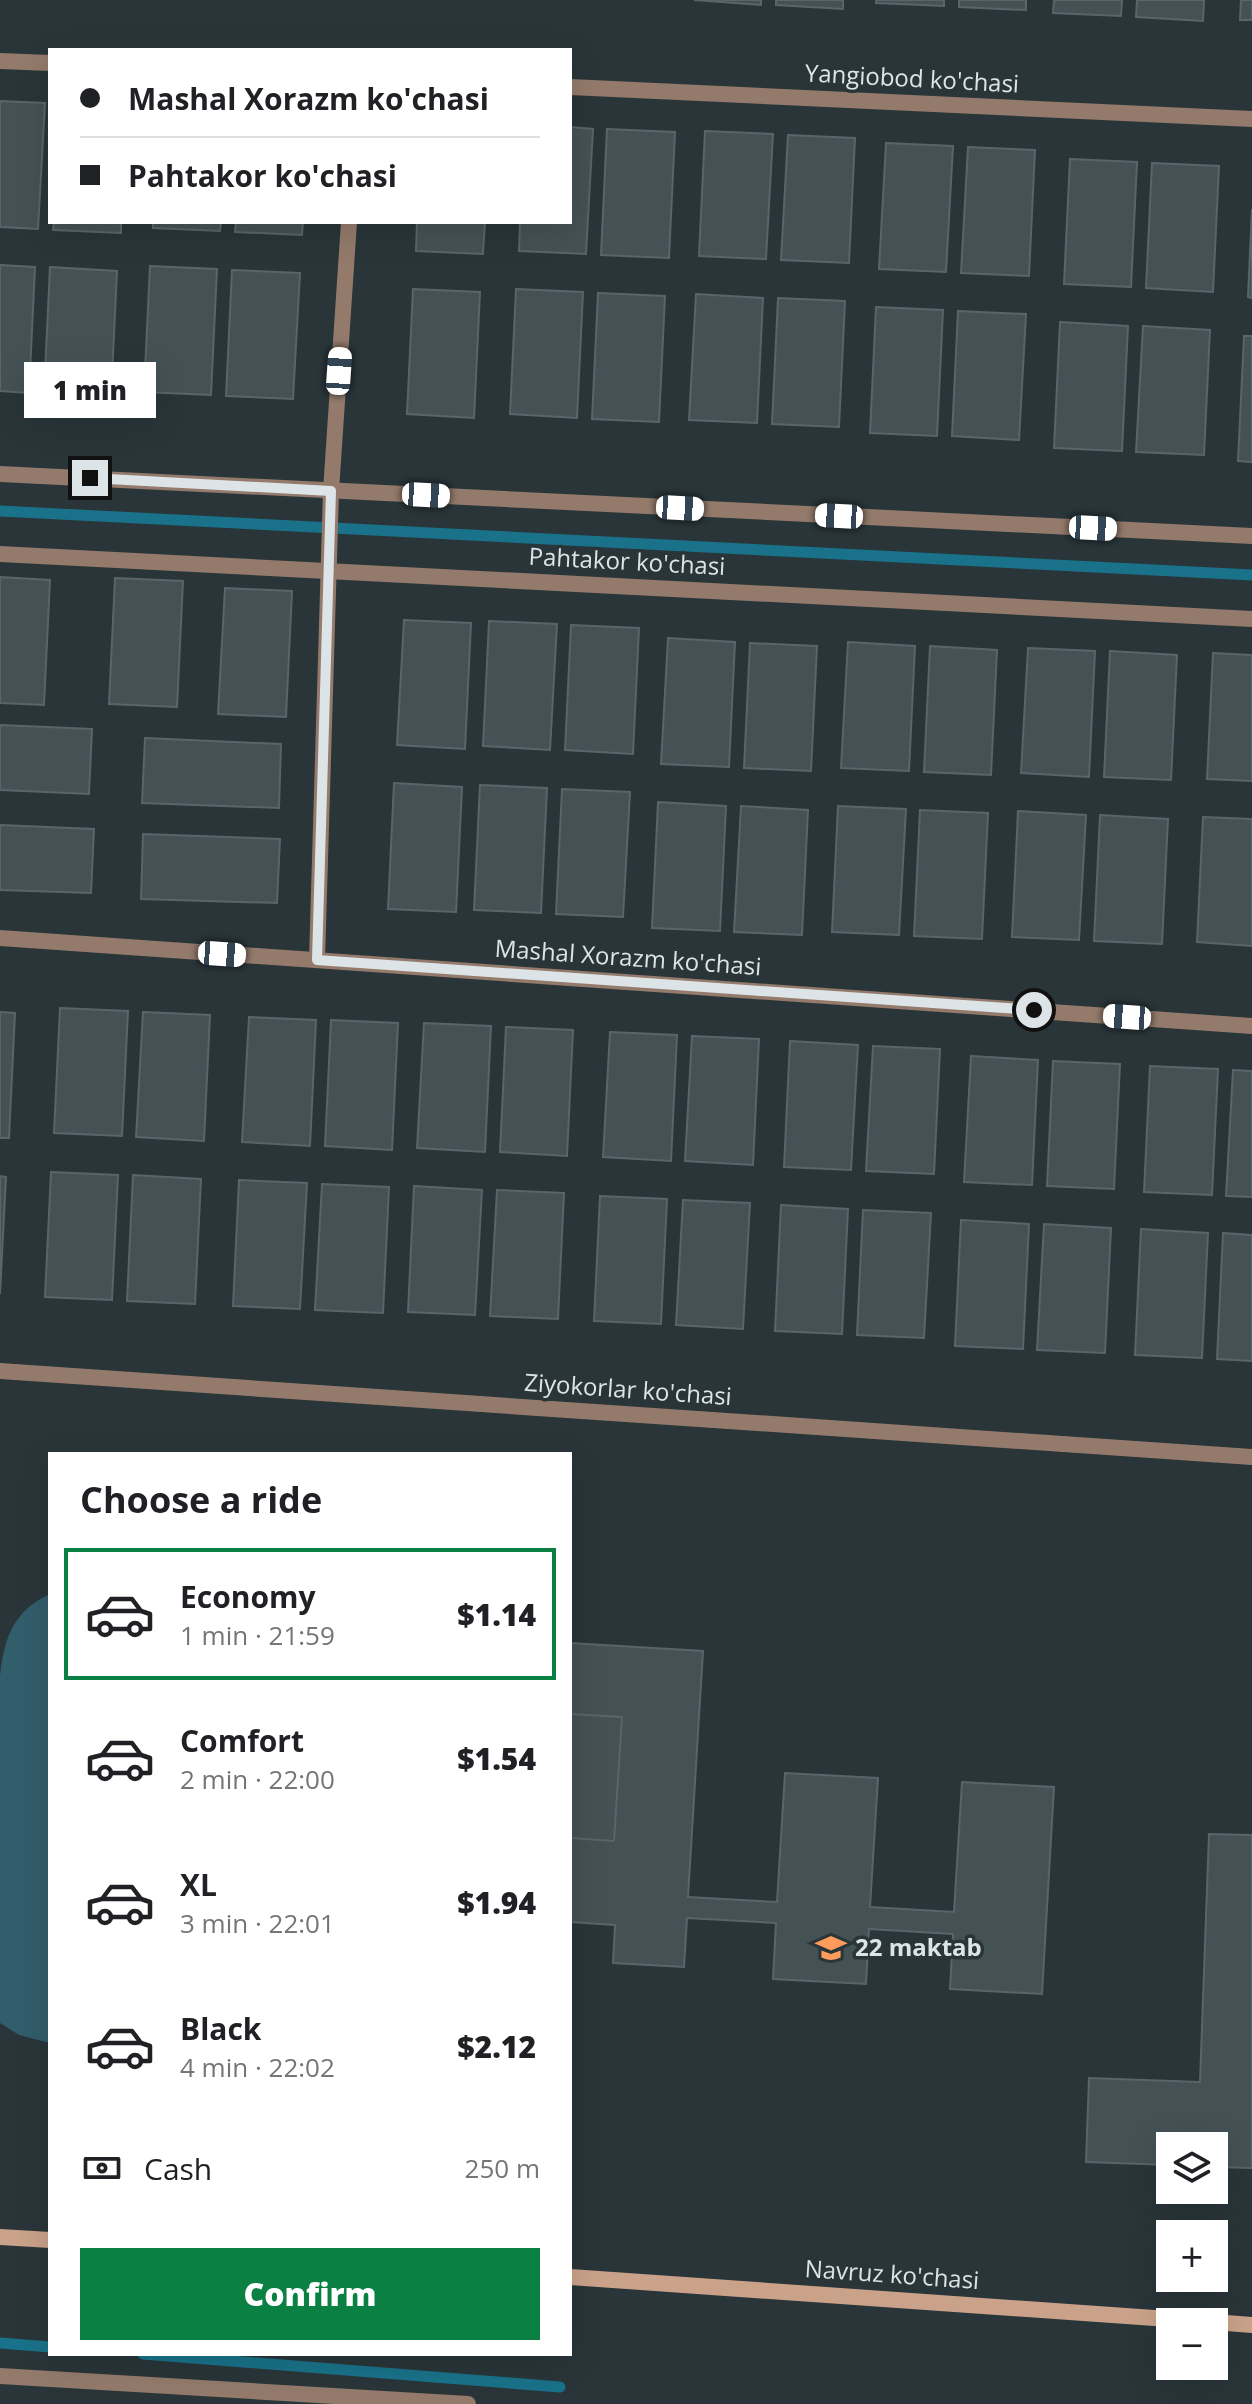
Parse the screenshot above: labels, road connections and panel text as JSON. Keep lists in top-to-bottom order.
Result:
{
  "streets": {
    "street": [
      "Yangiobod ko'chasi",
      "Pahtakor ko'chasi",
      "Mashal Xorazm ko'chasi",
      "Ziyokorlar ko'chasi",
      "Navruz ko'chasi"
    ]
  },
  "places": {
    "school or university": ["22 maktab"]
  },
  "page": {
    "banner": ["Mashal Xorazm ko'chasi", "Pahtakor ko'chasi"],
    "bubble": "1 min",
    "heading": "Choose a ride",
    "list": [
      {
        "name": "Economy",
        "note": "1 min · 21:59",
        "value": "$1.14"
      },
      {
        "name": "Comfort",
        "note": "2 min · 22:00",
        "value": "$1.54"
      },
      {
        "name": "XL",
        "note": "3 min · 22:01",
        "value": "$1.94"
      },
      {
        "name": "Black",
        "note": "4 min · 22:02",
        "value": "$2.12"
      }
    ],
    "pay": ["Cash", "250 m"],
    "map_buttons": ["+", "−"],
    "buttons": "Confirm"
  }
}
